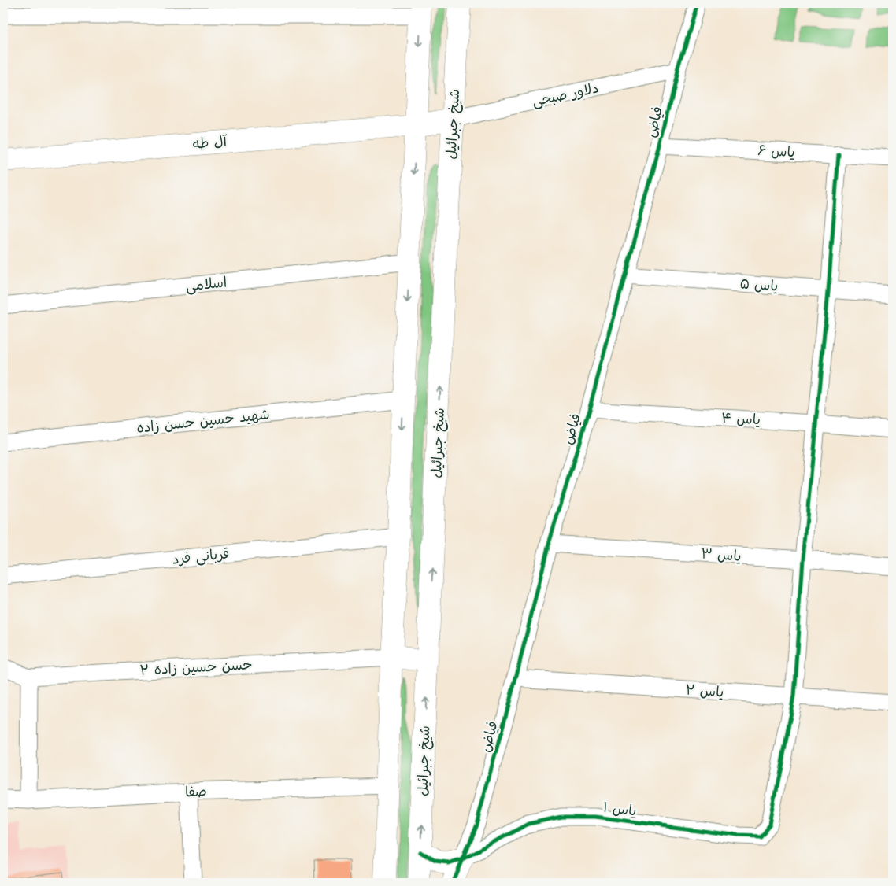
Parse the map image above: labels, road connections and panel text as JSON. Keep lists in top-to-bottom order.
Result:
{
  "streets": {
    "street": [
      "دلاور صبحی",
      "فیاض",
      "شیخ جبرائیل",
      "آل طه",
      "یاس ۶",
      "اسلامی",
      "یاس ۵",
      "یاس ۴",
      "شهید حسین حسن زاده",
      "یاس ۳",
      "قربانی فرد",
      "حسن حسین زاده ۲",
      "یاس ۲",
      "صفا",
      "یاس ۱"
    ]
  },
  "crossings": [
    ["دلاور صبحی", "فیاض"],
    ["دلاور صبحی", "شیخ جبرائیل"],
    ["دلاور صبحی", "آل طه"],
    ["فیاض", "یاس ۶"],
    ["فیاض", "یاس ۵"],
    ["فیاض", "یاس ۴"],
    ["فیاض", "یاس ۳"],
    ["فیاض", "یاس ۲"],
    ["فیاض", "یاس ۱"],
    ["شیخ جبرائیل", "آل طه"],
    ["یاس ۲", "یاس ۱"]
  ]
}
